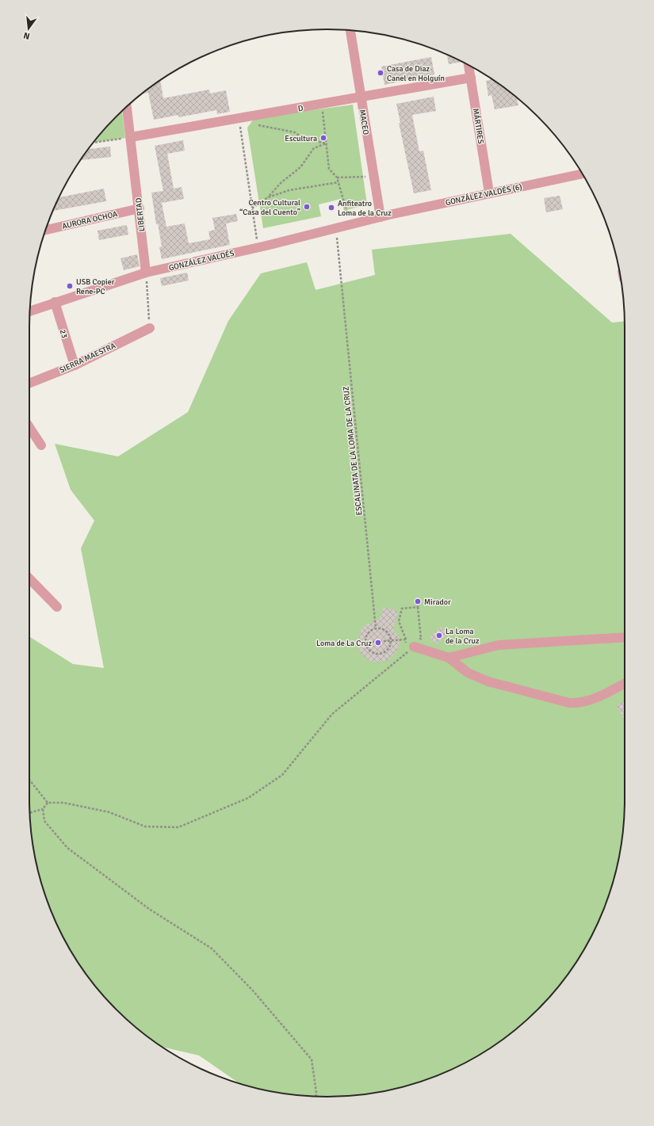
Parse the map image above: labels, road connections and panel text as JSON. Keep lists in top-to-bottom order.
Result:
{
  "streets": {
    "street": [
      "D",
      "MACEO",
      "MÁRTIRES",
      "GONZÁLEZ VALDÉS (6)",
      "LIBERTAD",
      "AURORA OCHOA",
      "GONZÁLEZ VALDÉS",
      "23",
      "SIERRA MAESTRA"
    ],
    "path": ["ESCALINATA DE LA LOMA DE LA CRUZ"]
  },
  "crossings": [
    ["D", "MACEO"],
    ["D", "MÁRTIRES"],
    ["D", "LIBERTAD"],
    ["MACEO", "GONZÁLEZ VALDÉS (6)"],
    ["MACEO", "GONZÁLEZ VALDÉS"],
    ["MÁRTIRES", "GONZÁLEZ VALDÉS (6)"],
    ["GONZÁLEZ VALDÉS (6)", "GONZÁLEZ VALDÉS"],
    ["LIBERTAD", "AURORA OCHOA"],
    ["LIBERTAD", "GONZÁLEZ VALDÉS"],
    ["GONZÁLEZ VALDÉS", "23"],
    ["GONZÁLEZ VALDÉS", "ESCALINATA DE LA LOMA DE LA CRUZ"],
    ["23", "SIERRA MAESTRA"]
  ],
  "places": [
    "Casa de Diaz Canel en Holguín",
    "Escultura",
    "Centro Cultural “Casa del Cuento”",
    "Anfiteatro Loma de la Cruz",
    "USB Copier Rene-PC",
    "Mirador",
    "La Loma de la Cruz",
    "Loma de La Cruz"
  ],
  "north": "bottom"
}
